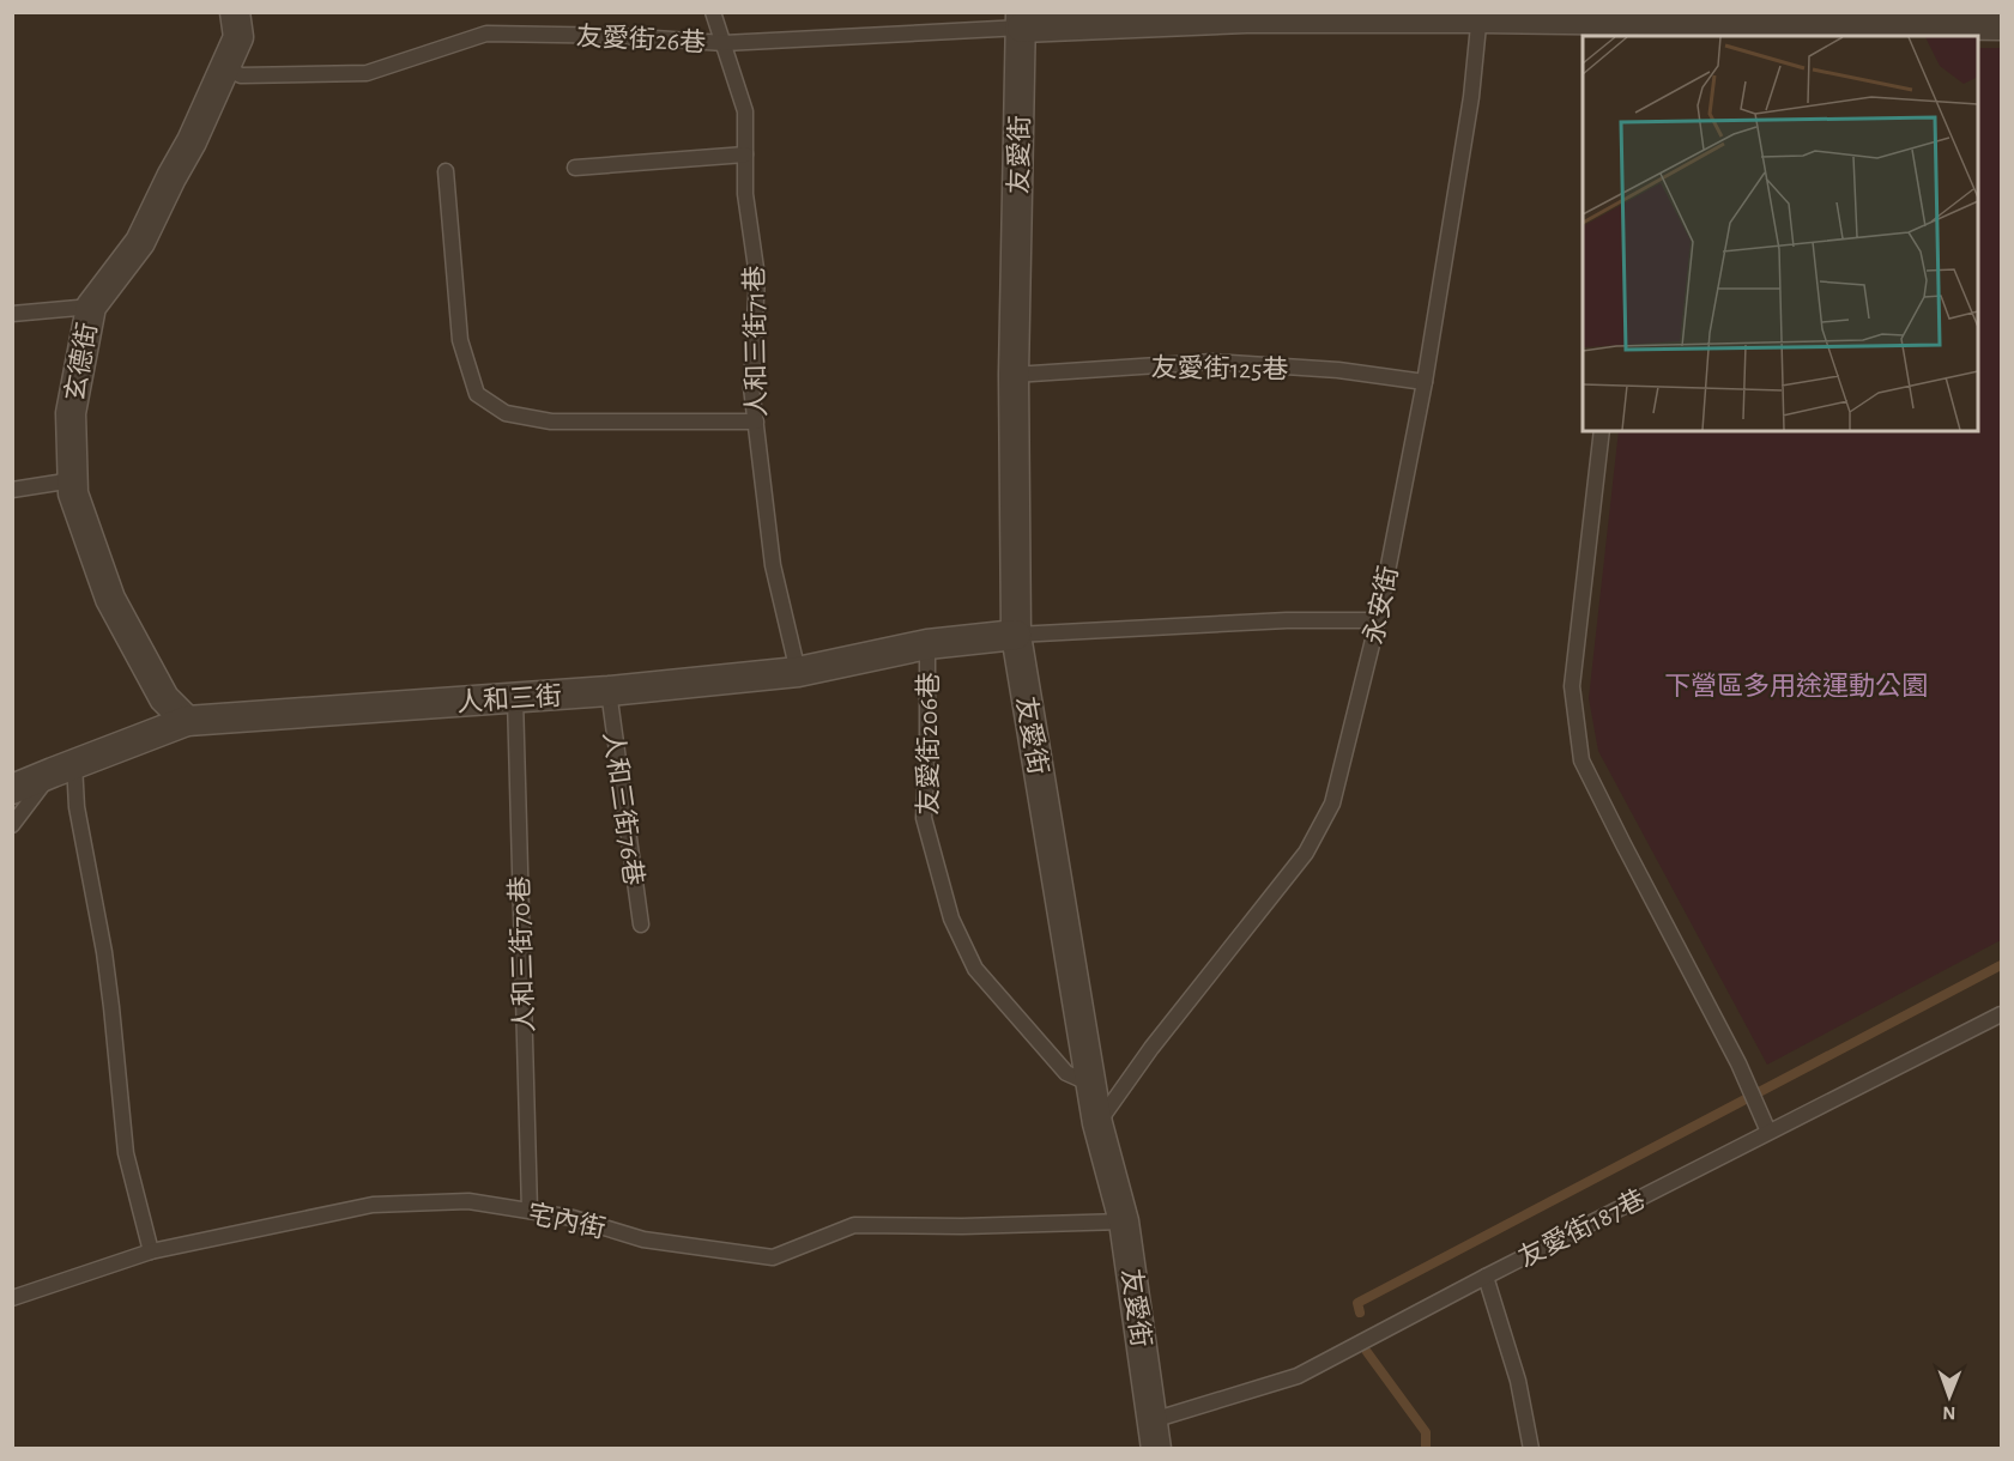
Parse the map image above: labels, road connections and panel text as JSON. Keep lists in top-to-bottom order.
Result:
{
  "streets": {
    "street": ["友愛街", "玄德街", "人和三街"],
    "lane": [
      "友愛街26巷",
      "人和三街71巷",
      "友愛街125巷",
      "永安街",
      "友愛街206巷",
      "人和三街76巷",
      "人和三街70巷",
      "宅內街",
      "友愛街187巷"
    ]
  },
  "crossings": [
    ["友愛街26巷", "友愛街"],
    ["友愛街26巷", "人和三街71巷"],
    ["友愛街26巷", "玄德街"],
    ["友愛街", "友愛街125巷"],
    ["友愛街", "永安街"],
    ["友愛街", "人和三街"],
    ["友愛街", "友愛街206巷"],
    ["友愛街", "宅內街"],
    ["友愛街", "友愛街187巷"],
    ["人和三街71巷", "人和三街"],
    ["玄德街", "人和三街"],
    ["友愛街125巷", "永安街"],
    ["人和三街", "友愛街206巷"],
    ["人和三街", "人和三街76巷"],
    ["人和三街", "人和三街70巷"],
    ["人和三街70巷", "宅內街"]
  ],
  "parks": ["下營區多用途運動公園"],
  "north": "bottom"
}
